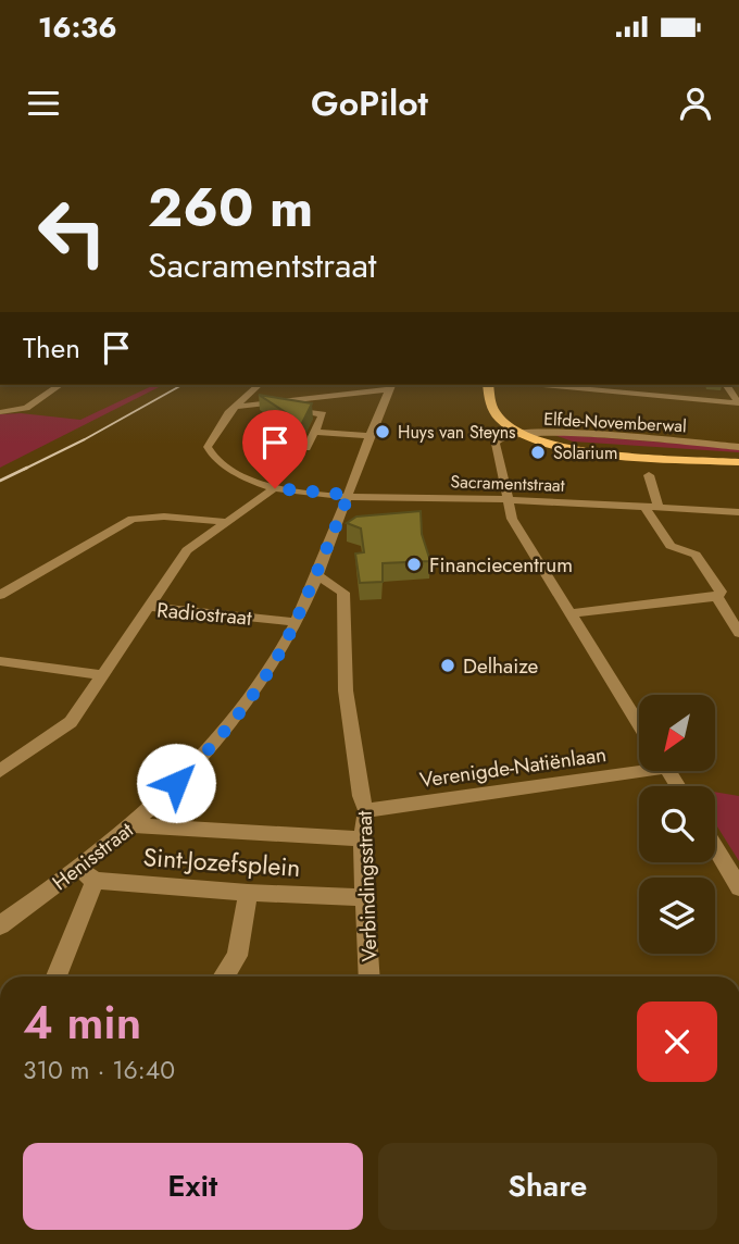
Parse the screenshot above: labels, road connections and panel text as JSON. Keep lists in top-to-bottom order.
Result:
{
  "streets": {
    "main road": ["Elfde-Novemberwal"],
    "street": [
      "Sacramentstraat",
      "Radiostraat",
      "Verenigde-Natiënlaan",
      "Henisstraat",
      "Sint-Jozefsplein",
      "Verbindingsstraat"
    ]
  },
  "crossings": [
    ["Sacramentstraat", "Henisstraat"],
    ["Radiostraat", "Henisstraat"],
    ["Verenigde-Natiënlaan", "Verbindingsstraat"],
    ["Henisstraat", "Sint-Jozefsplein"],
    ["Henisstraat", "Verbindingsstraat"],
    ["Sint-Jozefsplein", "Verbindingsstraat"]
  ],
  "places": [
    "Huys van Steyns",
    "Solarium",
    "Financiecentrum",
    "Delhaize"
  ],
  "north": "bottom left",
  "page": {
    "status": "16:36",
    "header": "GoPilot",
    "turn": ["260 m", "Sacramentstraat"],
    "then": "Then",
    "heading": ["4 min", "310 m · 16:40"],
    "buttons": ["Exit", "Share"]
  }
}
